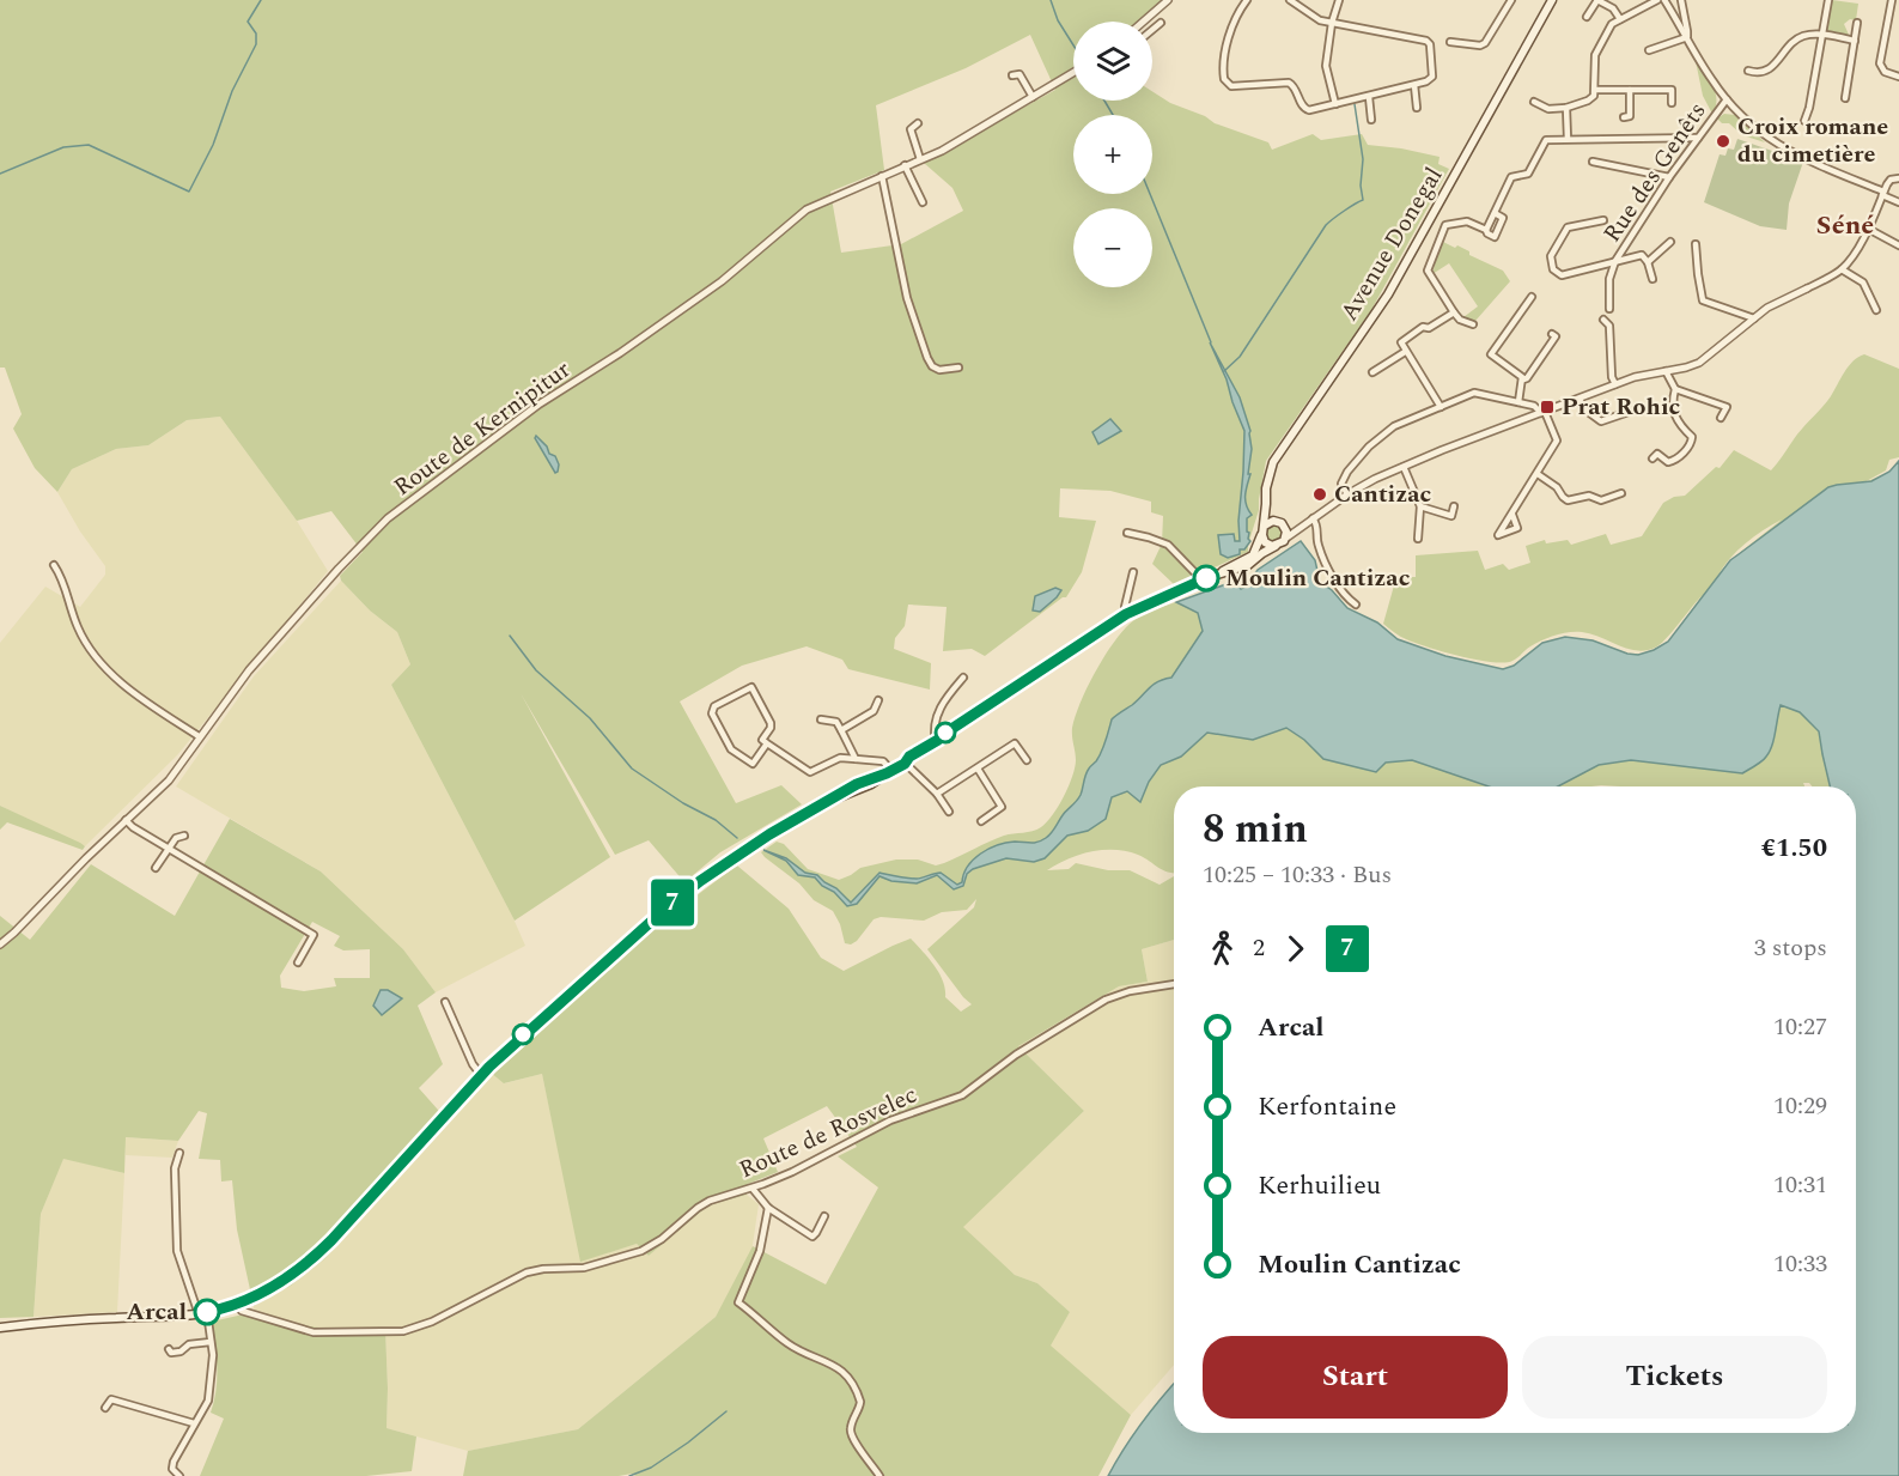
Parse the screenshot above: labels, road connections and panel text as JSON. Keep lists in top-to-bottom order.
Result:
{
  "streets": {
    "main road": ["Avenue Donegal"],
    "street": ["Rue des Genêts", "Route de Kernipitur", "Route de Rosvelec"]
  },
  "districts": ["Séné"],
  "places": {
    "other": [
      "Croix romane du cimetière",
      "Cantizac",
      "Moulin Cantizac",
      "Arcal"
    ],
    "transit": ["Prat Rohic"]
  },
  "lines": ["bus line 7"],
  "page": {
    "on_map": "7",
    "map_buttons": ["+", "−"],
    "heading": ["8 min", "10:25 – 10:33 · Bus", "€1.50"],
    "legs": ["2", "7", "3 stops"],
    "list": [
      {
        "name": "Arcal",
        "value": "10:27"
      },
      {
        "name": "Kerfontaine",
        "value": "10:29"
      },
      {
        "name": "Kerhuilieu",
        "value": "10:31"
      },
      {
        "name": "Moulin Cantizac",
        "value": "10:33"
      }
    ],
    "buttons": ["Start", "Tickets"]
  }
}
